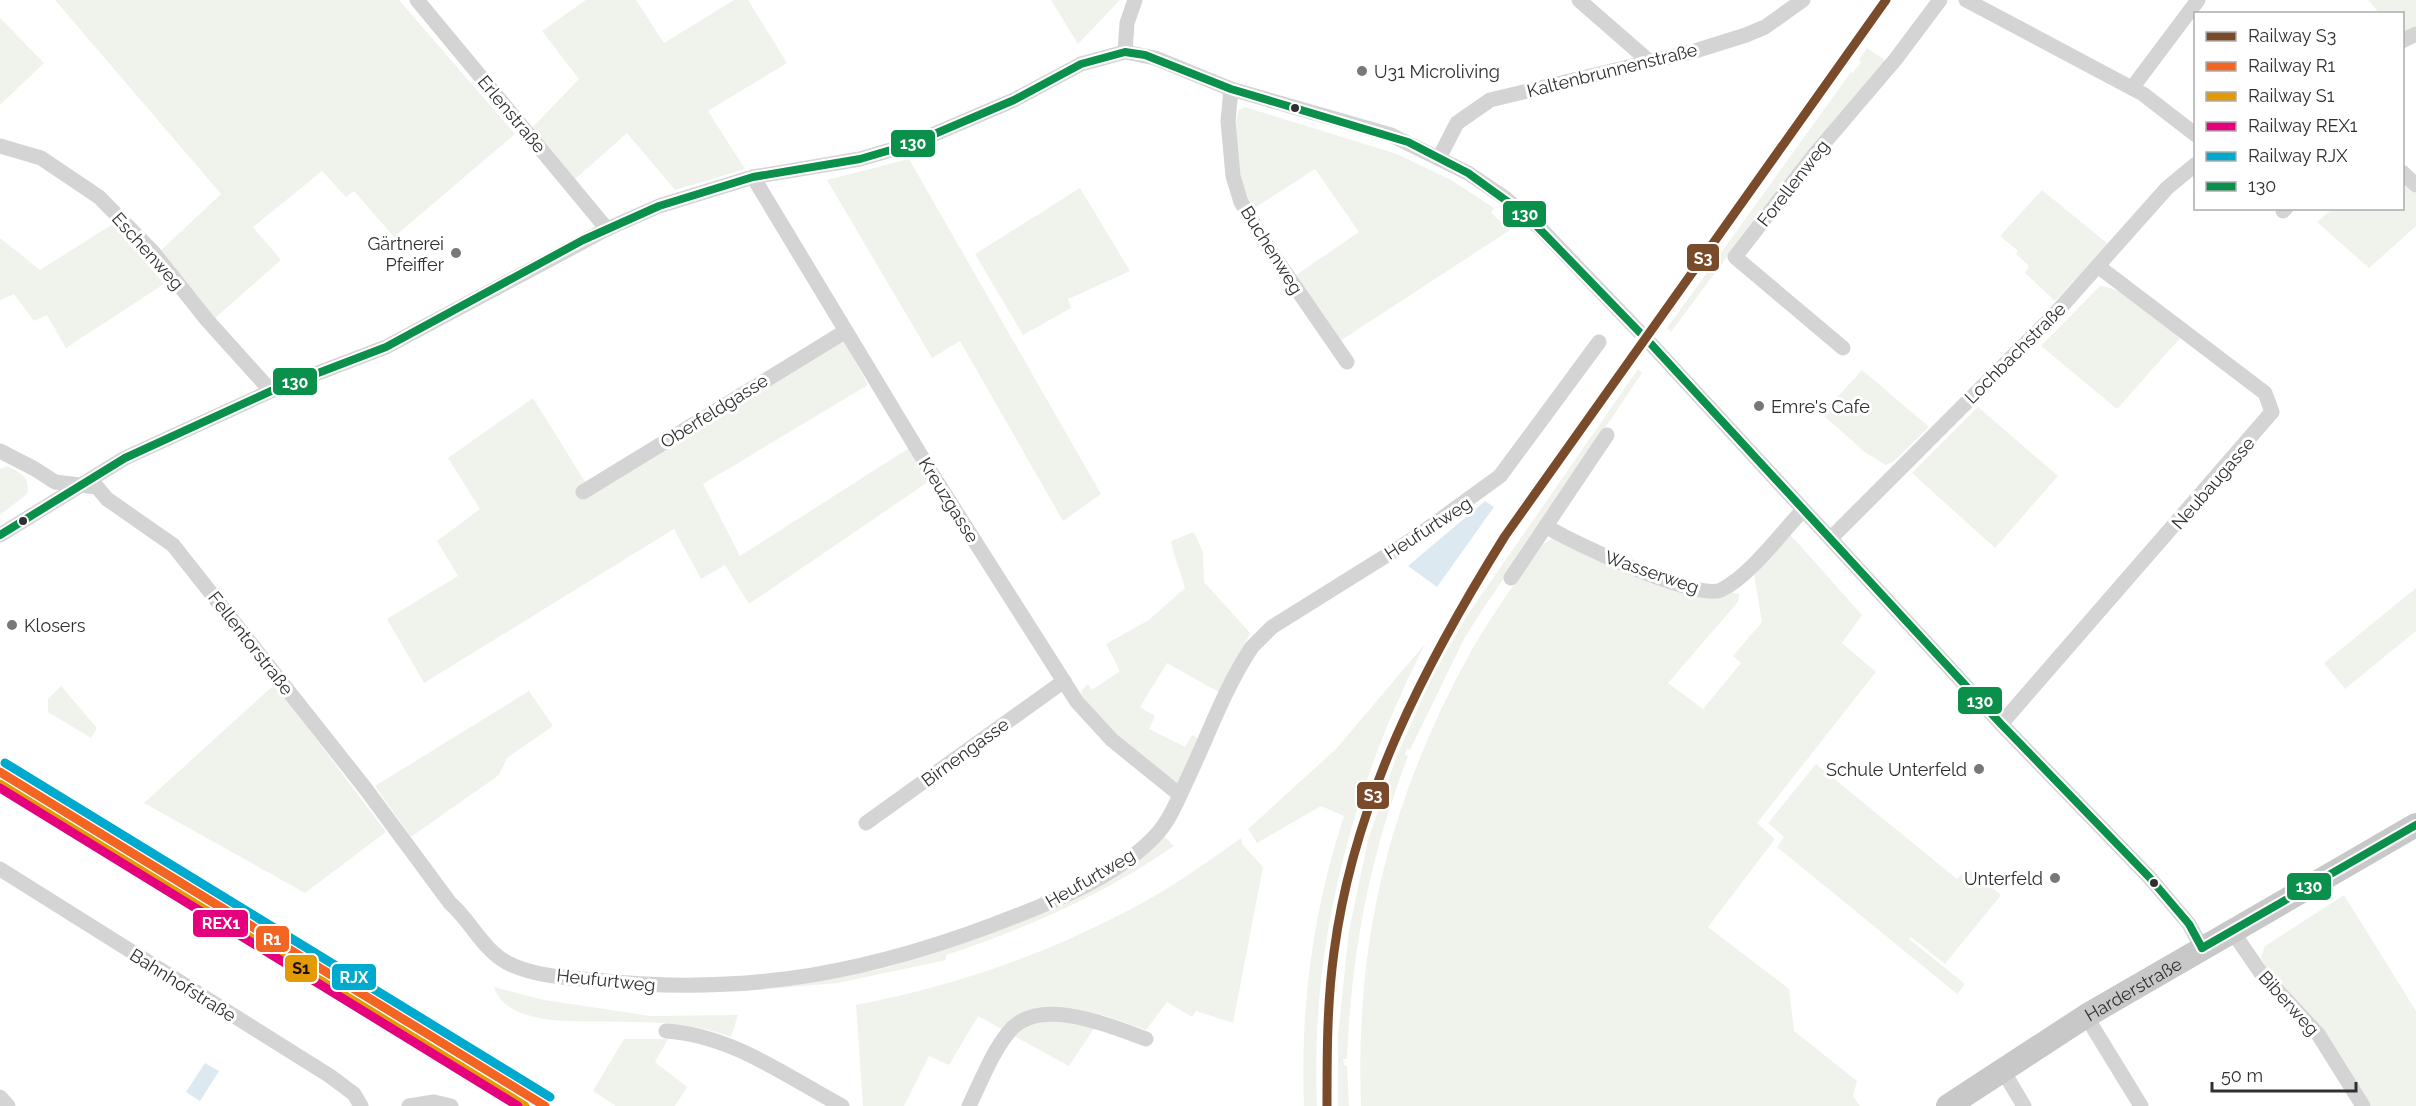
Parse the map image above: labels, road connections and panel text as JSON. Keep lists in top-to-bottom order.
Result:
{
  "streets": {
    "main road": ["Harderstraße"],
    "street": [
      "Kaltenbrunnenstraße",
      "Erlenstraße",
      "Forellenweg",
      "Buchenweg",
      "Eschenweg",
      "Lochbachstraße",
      "Oberfeldgasse",
      "Neubaugasse",
      "Kreuzgasse",
      "Heufurtweg",
      "Wasserweg",
      "Fellentorstraße",
      "Birnengasse",
      "Bahnhofstraße",
      "Biberweg"
    ]
  },
  "crossings": [
    ["Lochbachstraße", "Neubaugasse"],
    ["Oberfeldgasse", "Kreuzgasse"],
    ["Kreuzgasse", "Heufurtweg"],
    ["Kreuzgasse", "Birnengasse"],
    ["Heufurtweg", "Fellentorstraße"],
    ["Harderstraße", "Biberweg"]
  ],
  "places": [
    "U31 Microliving",
    "Gärtnerei Pfeiffer",
    "Emre's Cafe",
    "Klosers",
    "Schule Unterfeld",
    "Unterfeld"
  ],
  "lines": [
    "rail line S3",
    "transit line 130",
    "rail line RJX",
    "rail line R1",
    "rail line S1",
    "rail line REX1"
  ],
  "legend": [
    "Railway S3",
    "Railway R1",
    "Railway S1",
    "Railway REX1",
    "Railway RJX",
    "130"
  ],
  "scale_bar": "50 m"
}
